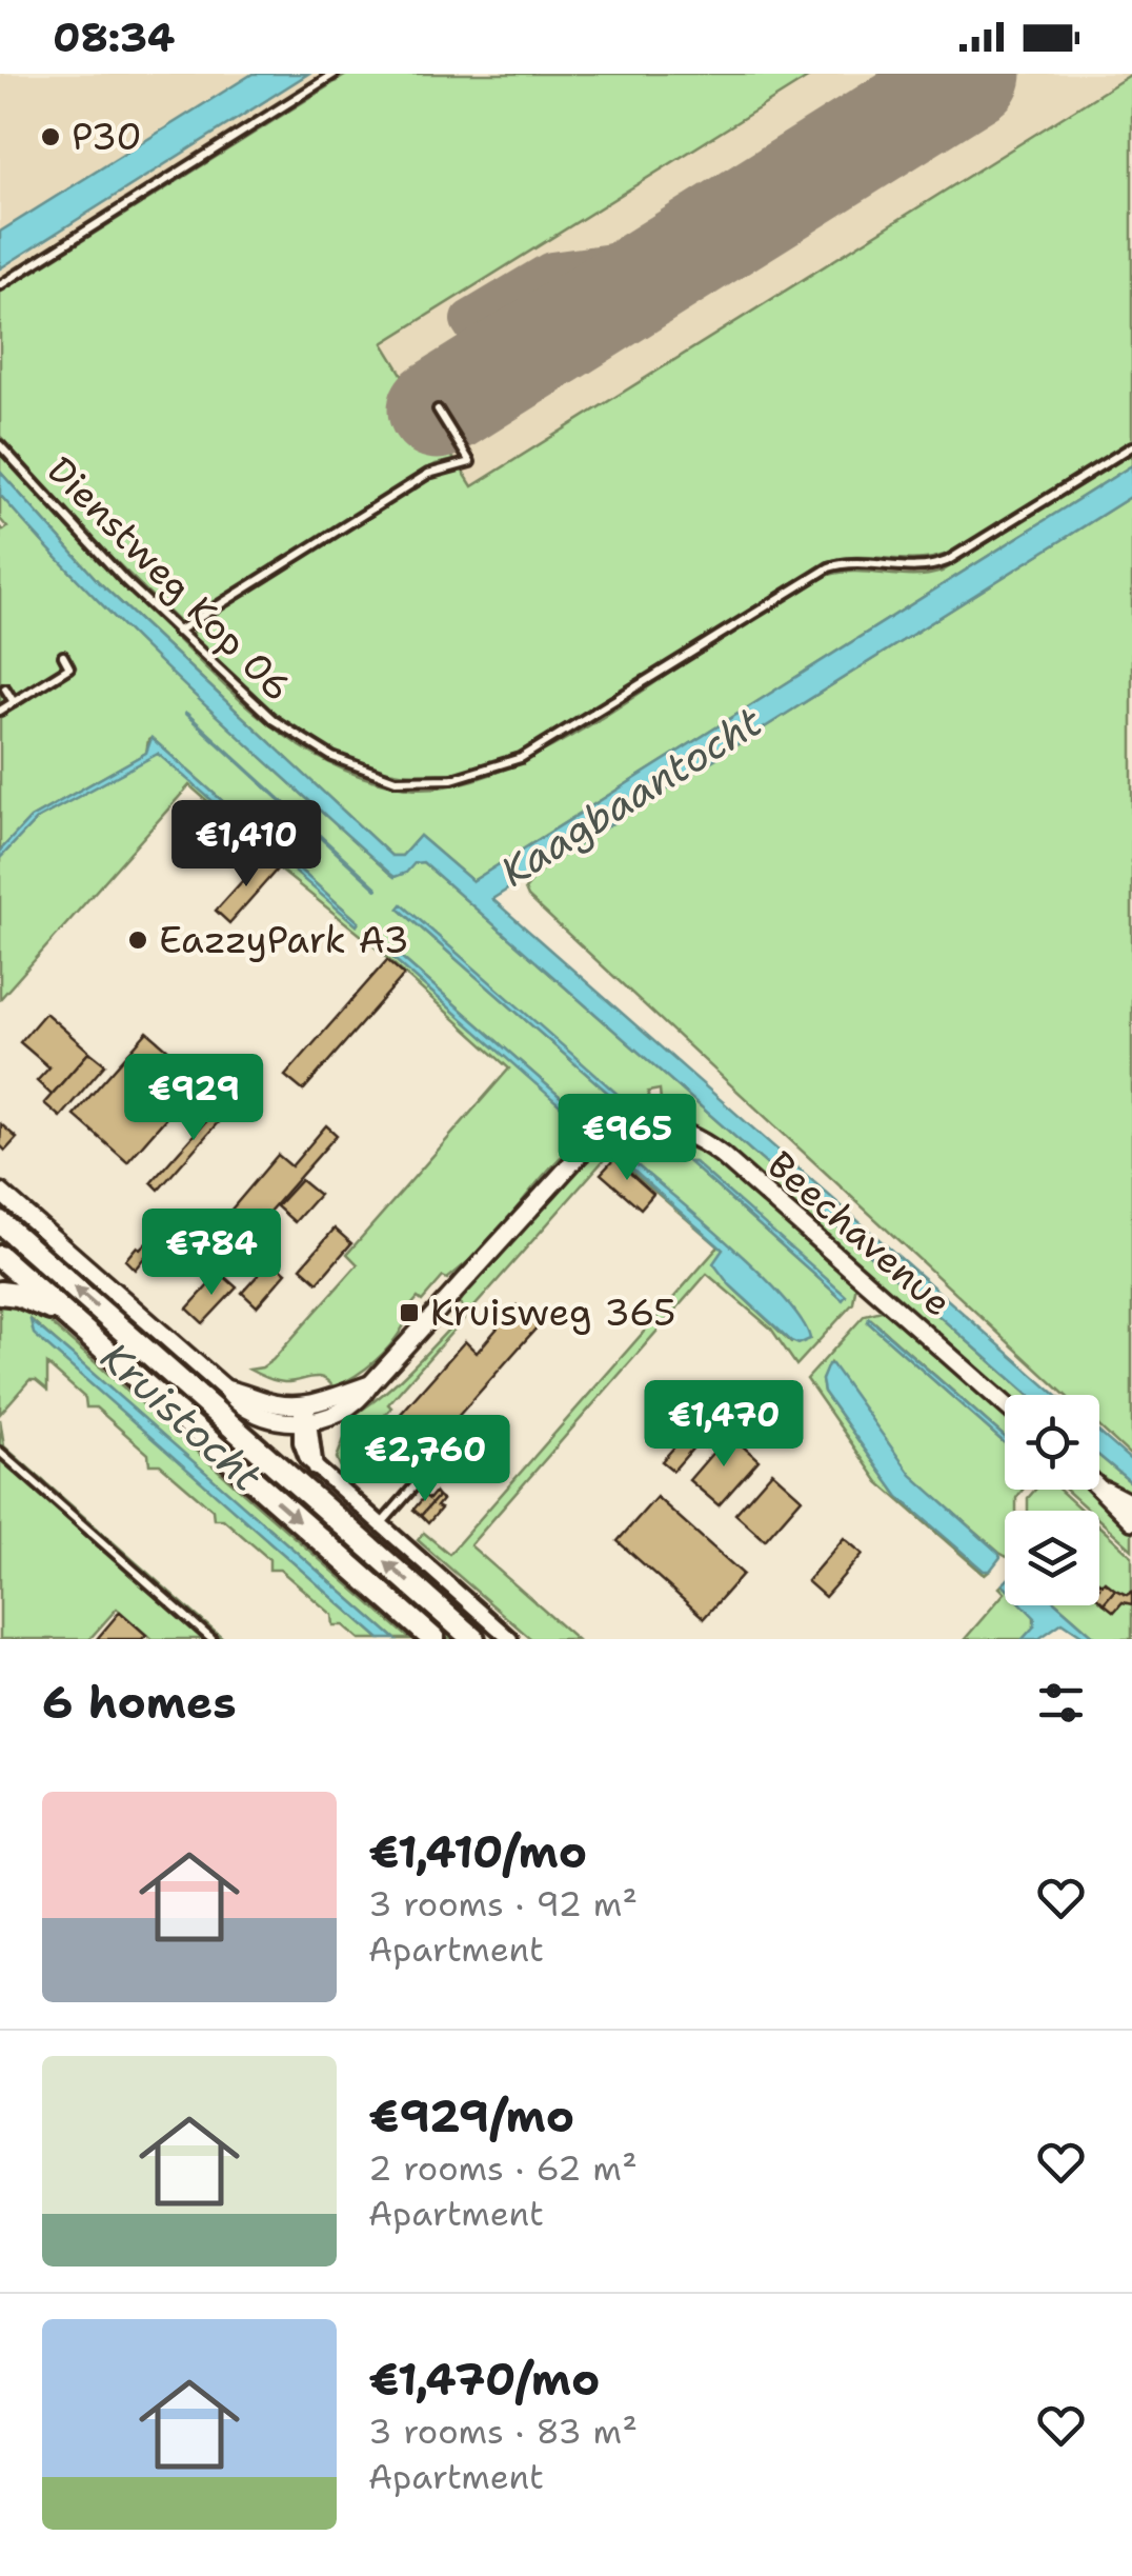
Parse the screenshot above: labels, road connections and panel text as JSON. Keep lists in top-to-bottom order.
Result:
{
  "streets": {
    "street": ["Beechavenue"],
    "lane": ["Dienstweg Kop 06"]
  },
  "water": ["Kaagbaantocht", "Kruistocht"],
  "places": {
    "other": ["P30", "EazzyPark A3"],
    "transit": ["Kruisweg 365"]
  },
  "page": {
    "status": "08:34",
    "price": [
      "€1,410",
      "€929",
      "€965",
      "€784",
      "€1,470",
      "€2,760"
    ],
    "heading": "6 homes",
    "list": [
      {
        "name": "€1,410/mo",
        "note": "3 rooms · 92 m² · Apartment"
      },
      {
        "name": "€929/mo",
        "note": "2 rooms · 62 m² · Apartment"
      },
      {
        "name": "€1,470/mo",
        "note": "3 rooms · 83 m² · Apartment"
      }
    ]
  }
}
